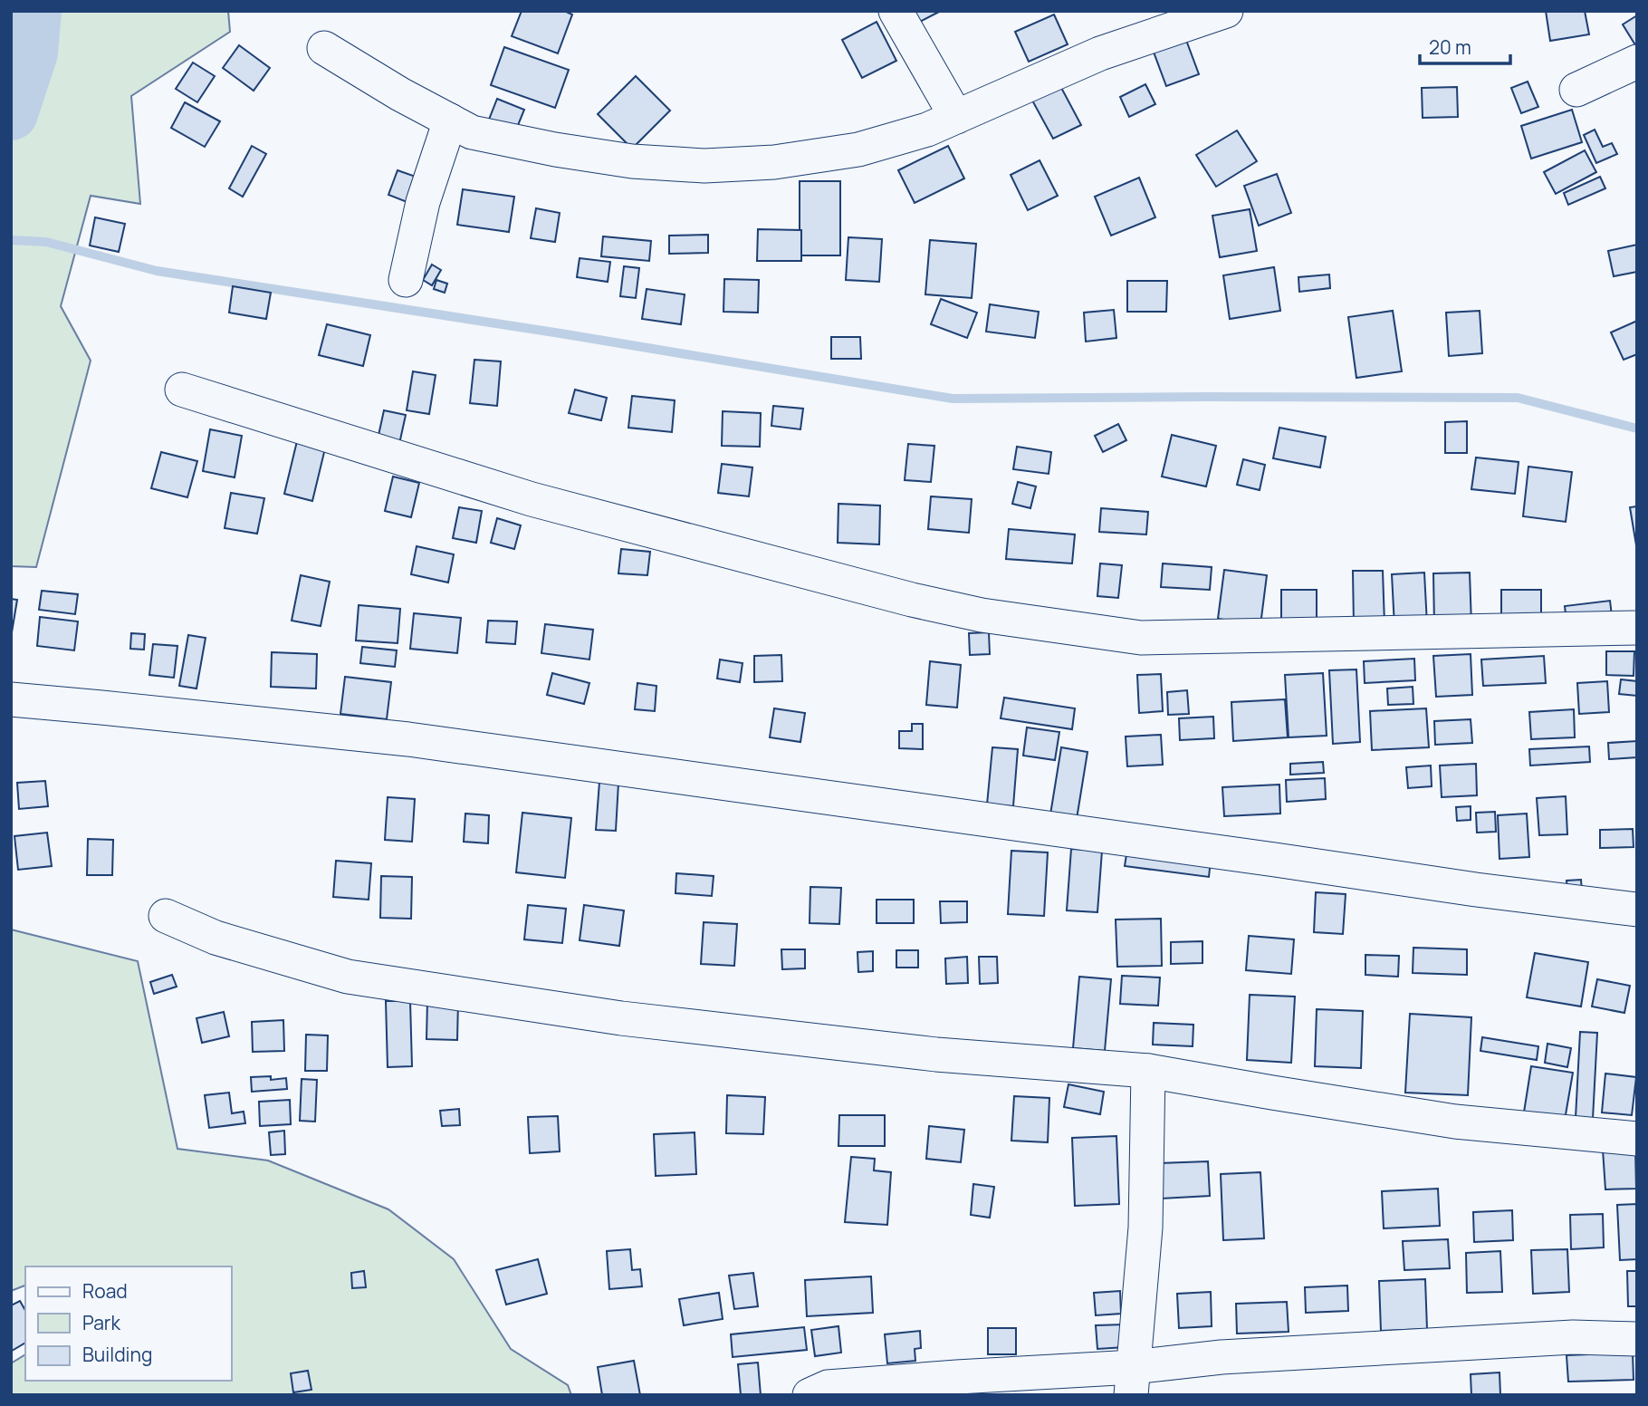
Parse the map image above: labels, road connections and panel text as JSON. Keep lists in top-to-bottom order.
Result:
{
  "legend": ["Road", "Park", "Building"],
  "scale_bar": "20 m"
}
